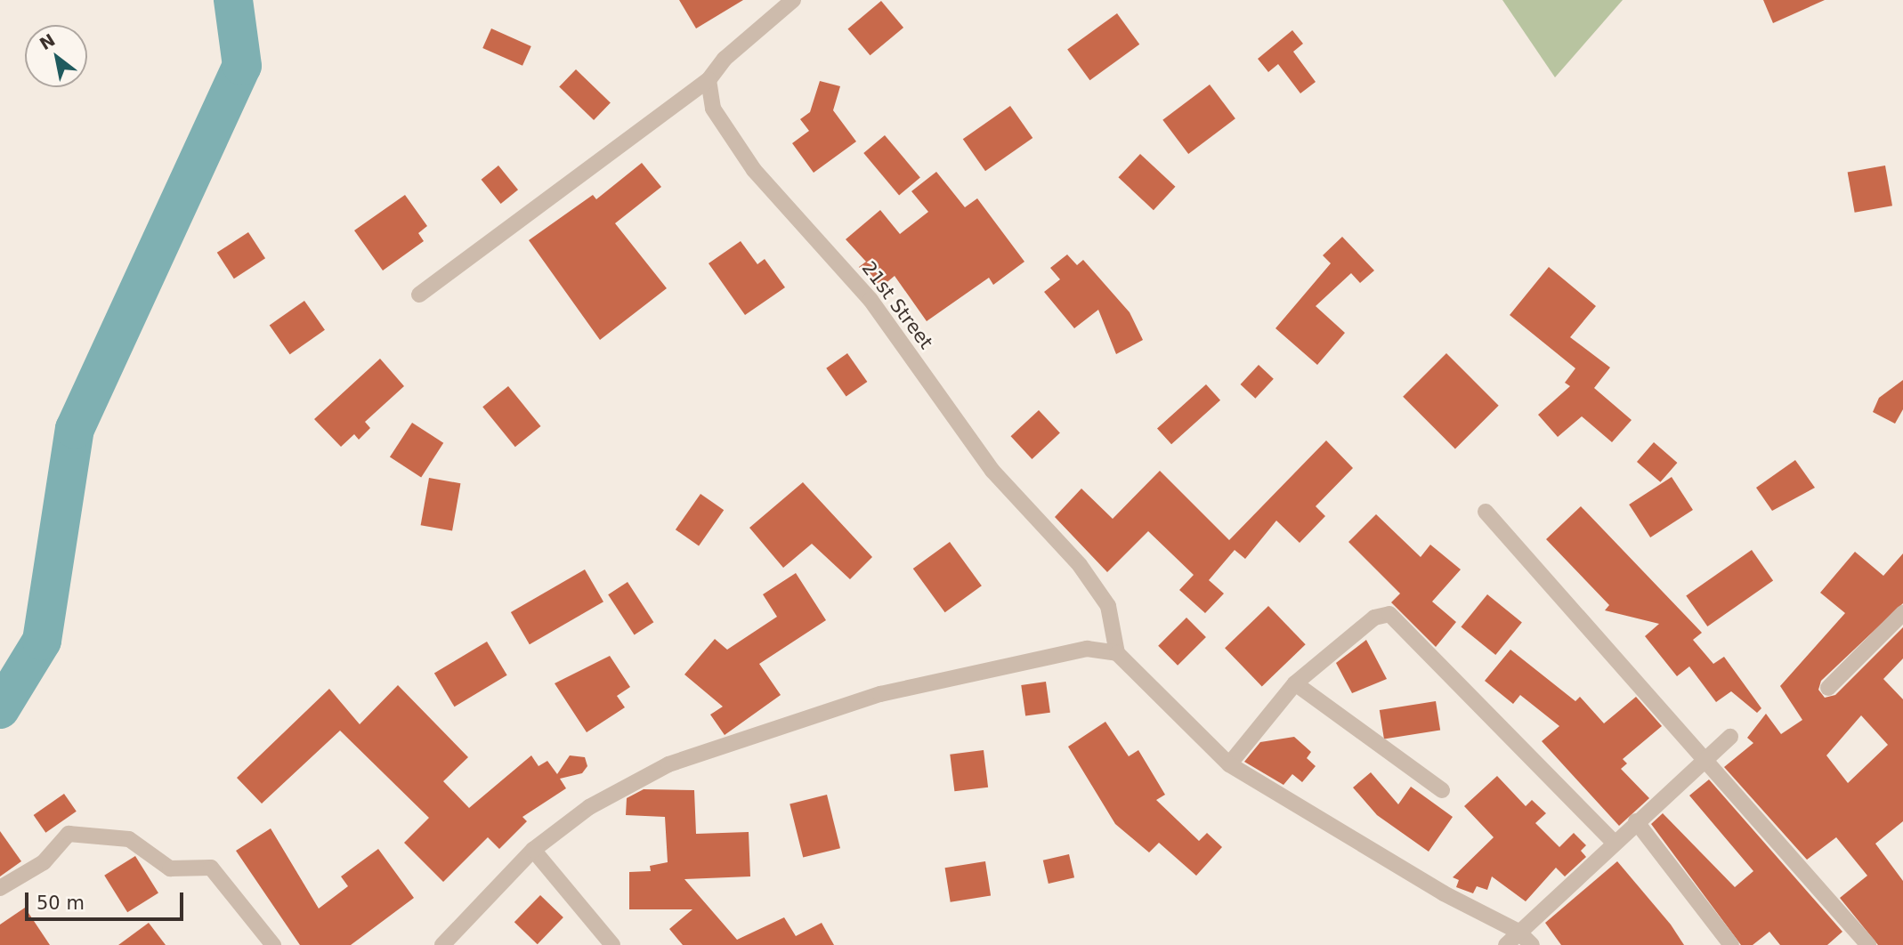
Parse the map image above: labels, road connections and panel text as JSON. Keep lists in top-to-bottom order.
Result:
{
  "streets": {
    "street": ["21st Street"]
  },
  "scale_bar": "50 m",
  "north": "top left"
}
